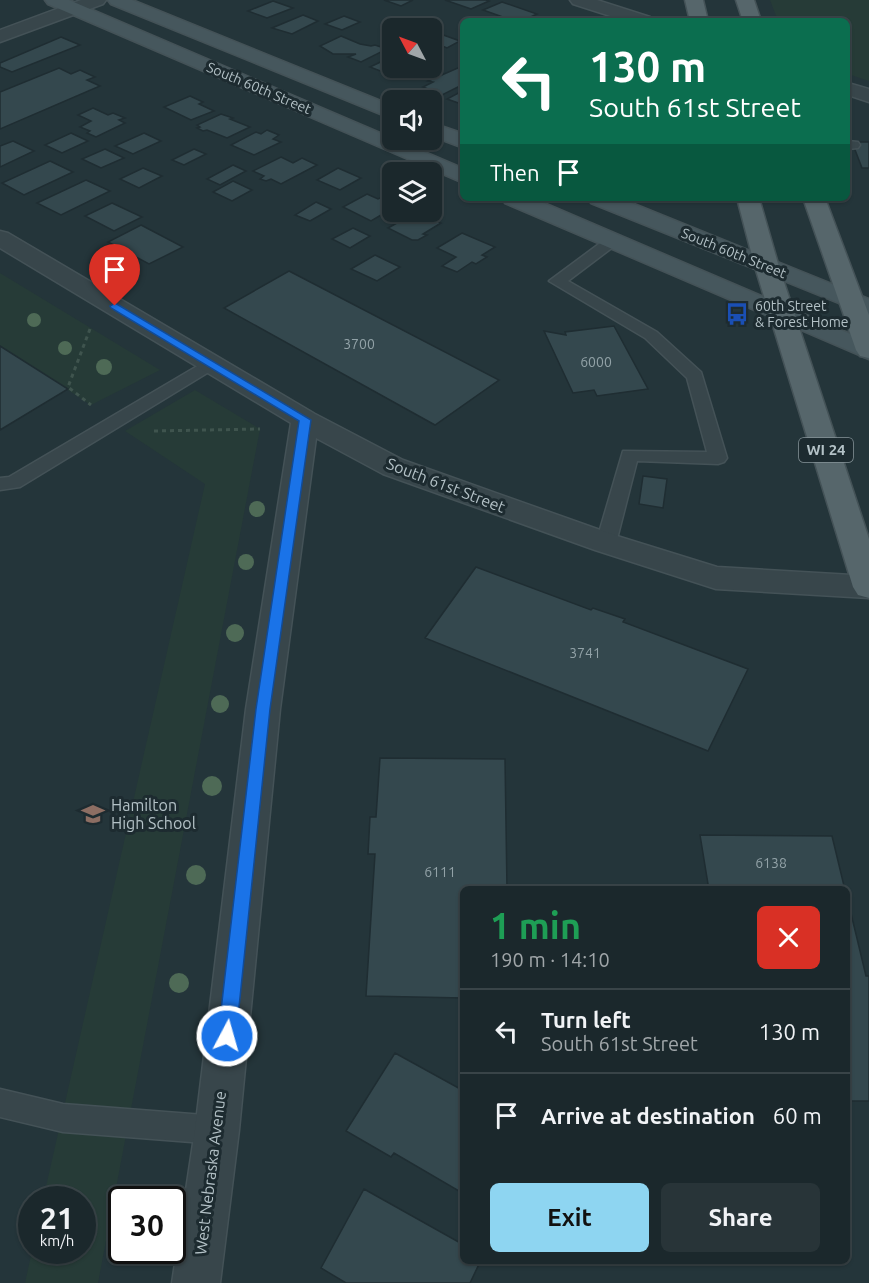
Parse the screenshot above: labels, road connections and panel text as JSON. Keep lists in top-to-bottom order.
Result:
{
  "streets": {
    "main road": ["South 60th Street", "WI 24"],
    "street": ["South 61st Street", "West Nebraska Avenue"]
  },
  "crossings": [
    ["South 60th Street", "WI 24"],
    ["WI 24", "South 61st Street"],
    ["South 61st Street", "West Nebraska Avenue"]
  ],
  "places": {
    "bus stop": ["60th Street & Forest Home"],
    "school or university": ["Hamilton High School"]
  },
  "house_numbers": [
    "3700",
    "6000",
    "3741",
    "6138",
    "6111"
  ],
  "north": "top left",
  "page": {
    "turn": ["130 m", "South 61st Street"],
    "then": "Then",
    "heading": ["1 min", "190 m · 14:10"],
    "list": [
      {
        "name": "Turn left",
        "note": "South 61st Street",
        "value": "130 m"
      },
      {
        "name": "Arrive at destination",
        "value": "60 m"
      }
    ],
    "buttons": ["Exit", "Share"],
    "speed": "21 km/h",
    "limit": "30"
  }
}
